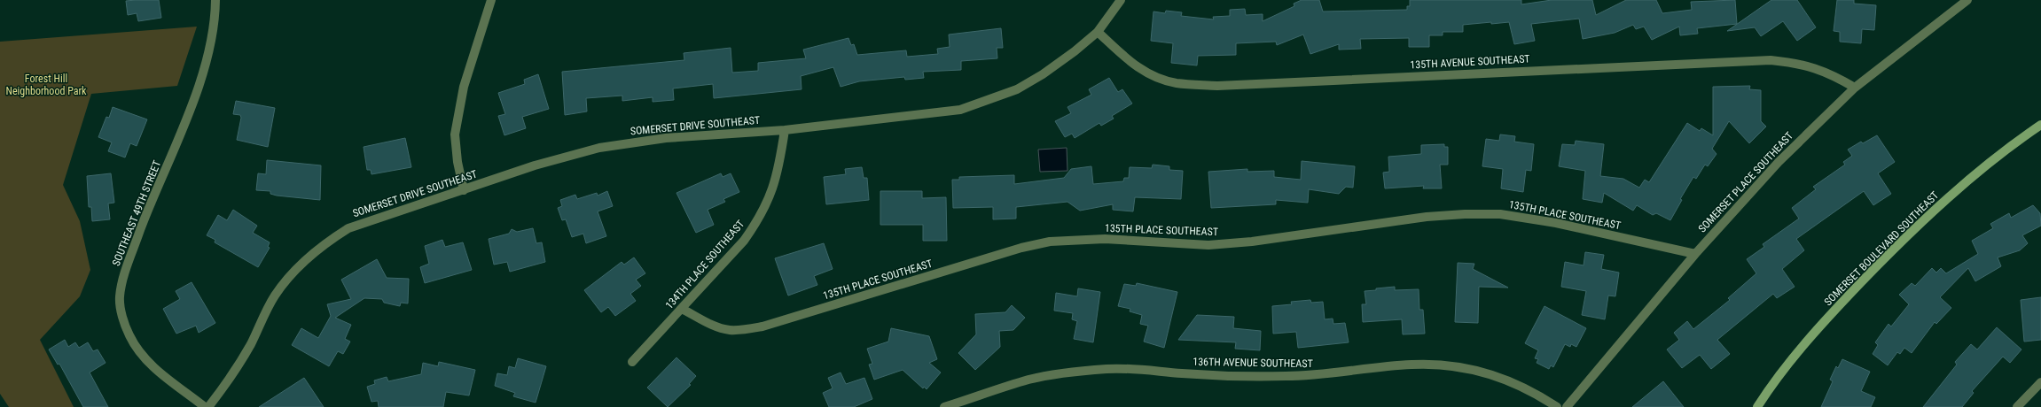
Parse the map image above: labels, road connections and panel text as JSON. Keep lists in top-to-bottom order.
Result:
{
  "streets": {
    "street": [
      "135TH AVENUE SOUTHEAST",
      "SOMERSET DRIVE SOUTHEAST",
      "SOMERSET PLACE SOUTHEAST",
      "SOUTHEAST 49TH STREET",
      "135TH PLACE SOUTHEAST",
      "SOMERSET BOULEVARD SOUTHEAST",
      "134TH PLACE SOUTHEAST",
      "136TH AVENUE SOUTHEAST"
    ]
  },
  "crossings": [
    ["135TH AVENUE SOUTHEAST", "SOMERSET DRIVE SOUTHEAST"],
    ["135TH AVENUE SOUTHEAST", "SOMERSET PLACE SOUTHEAST"],
    ["SOMERSET DRIVE SOUTHEAST", "134TH PLACE SOUTHEAST"],
    ["SOMERSET PLACE SOUTHEAST", "135TH PLACE SOUTHEAST"],
    ["135TH PLACE SOUTHEAST", "134TH PLACE SOUTHEAST"]
  ],
  "parks": ["Forest Hill Neighborhood Park"]
}
